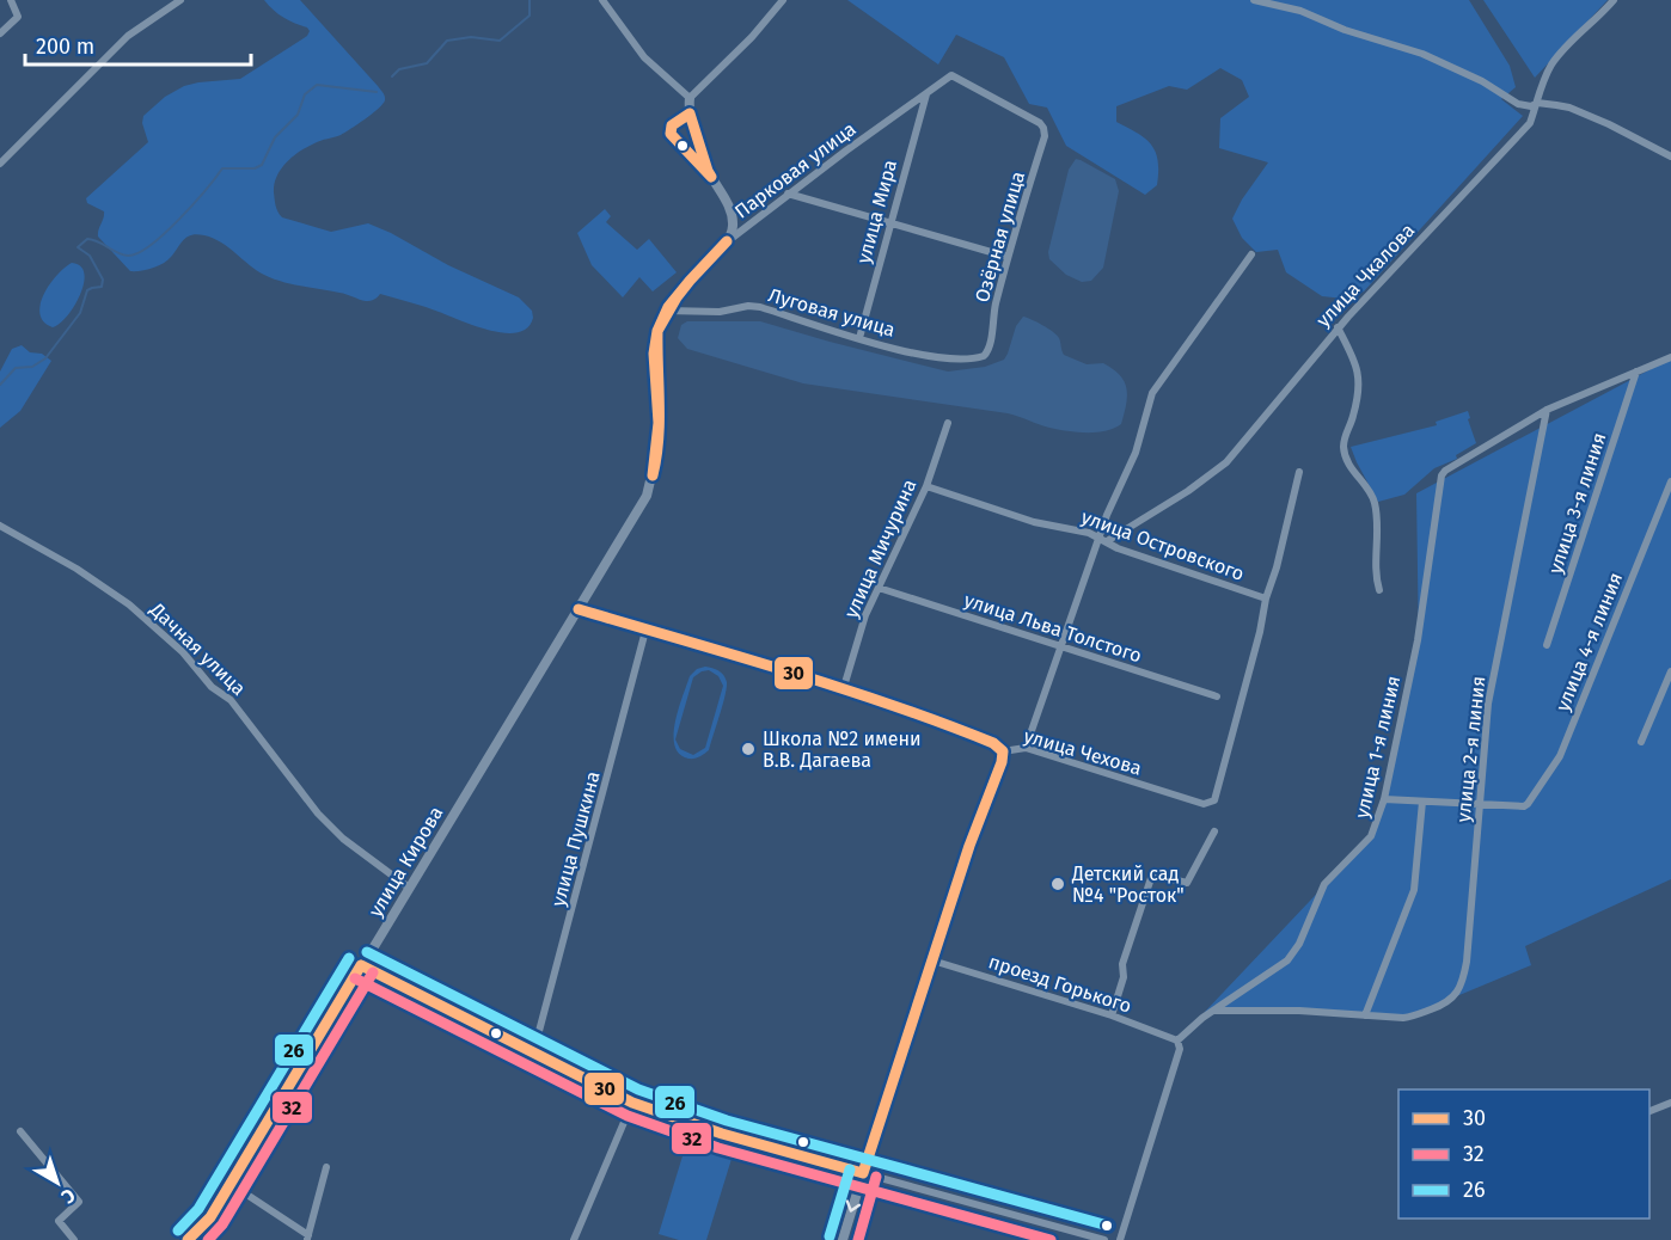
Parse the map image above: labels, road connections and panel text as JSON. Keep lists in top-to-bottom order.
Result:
{
  "streets": {
    "street": [
      "Парковая улица",
      "улица Мира",
      "Озёрная улица",
      "улица Чкалова",
      "Луговая улица",
      "улица 3-я линия",
      "улица Островского",
      "улица Мичурина",
      "улица Льва Толстого",
      "улица 4-я линия",
      "Дачная улица",
      "улица 1-я линия",
      "улица 2-я линия",
      "улица Чехова",
      "улица Пушкина",
      "улица Кирова",
      "проезд Горького"
    ]
  },
  "crossings": [
    ["Парковая улица", "улица Мира"],
    ["Парковая улица", "Озёрная улица"],
    ["Парковая улица", "Луговая улица"],
    ["Парковая улица", "улица Кирова"],
    ["улица Мира", "Луговая улица"],
    ["Озёрная улица", "Луговая улица"],
    ["улица Чкалова", "улица Островского"],
    ["улица Островского", "улица Мичурина"],
    ["улица Островского", "улица Чехова"],
    ["улица Мичурина", "улица Льва Толстого"],
    ["улица Мичурина", "улица Чехова"],
    ["улица 4-я линия", "улица 2-я линия"],
    ["Дачная улица", "улица Кирова"],
    ["улица 1-я линия", "улица 2-я линия"],
    ["улица 1-я линия", "проезд Горького"],
    ["улица Чехова", "улица Пушкина"],
    ["улица Чехова", "улица Кирова"]
  ],
  "places": ["Школа №2 имени В.В. Дагаева", "Детский сад №4 \"Росток\""],
  "lines": ["transit line 30", "transit line 26", "transit line 32"],
  "legend": ["30", "32", "26"],
  "scale_bar": "200 m",
  "north": "bottom right"
}
